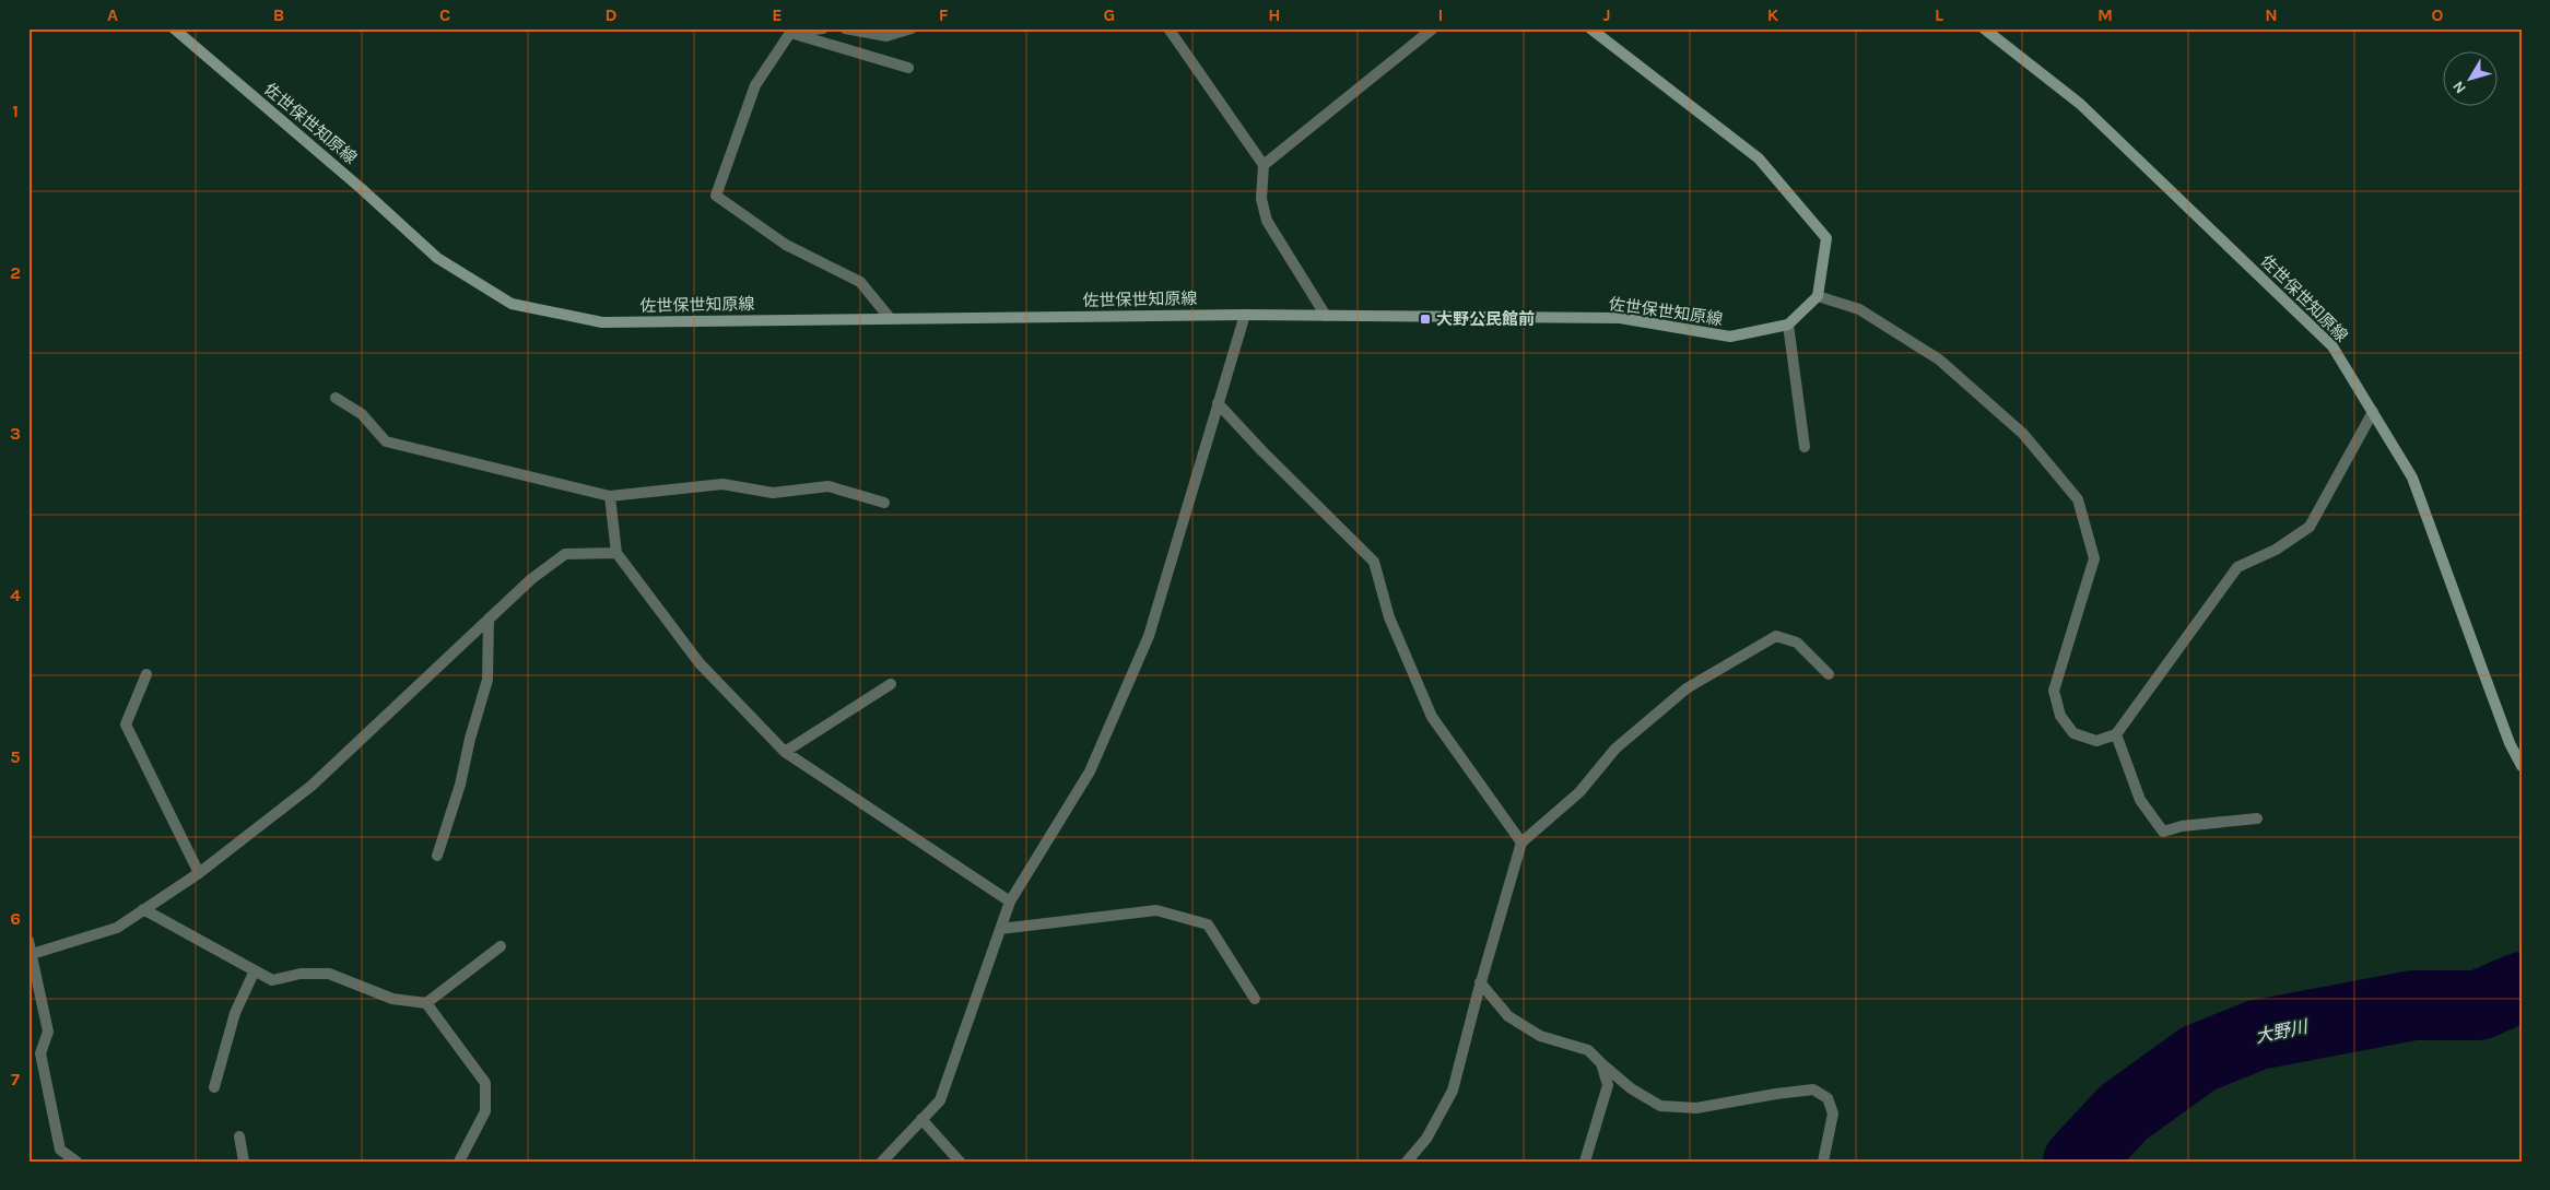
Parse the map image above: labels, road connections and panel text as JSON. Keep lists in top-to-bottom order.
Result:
{
  "streets": {
    "main road": ["佐世保世知原線"]
  },
  "water": ["大野川"],
  "places": {
    "transit": ["大野公民館前"]
  },
  "north": "bottom left",
  "grid": {
    "columns": [
      "A",
      "B",
      "C",
      "D",
      "E",
      "F",
      "G",
      "H",
      "I",
      "J",
      "K",
      "L",
      "M",
      "N",
      "O"
    ],
    "rows": [
      "1",
      "2",
      "3",
      "4",
      "5",
      "6",
      "7"
    ]
  }
}
